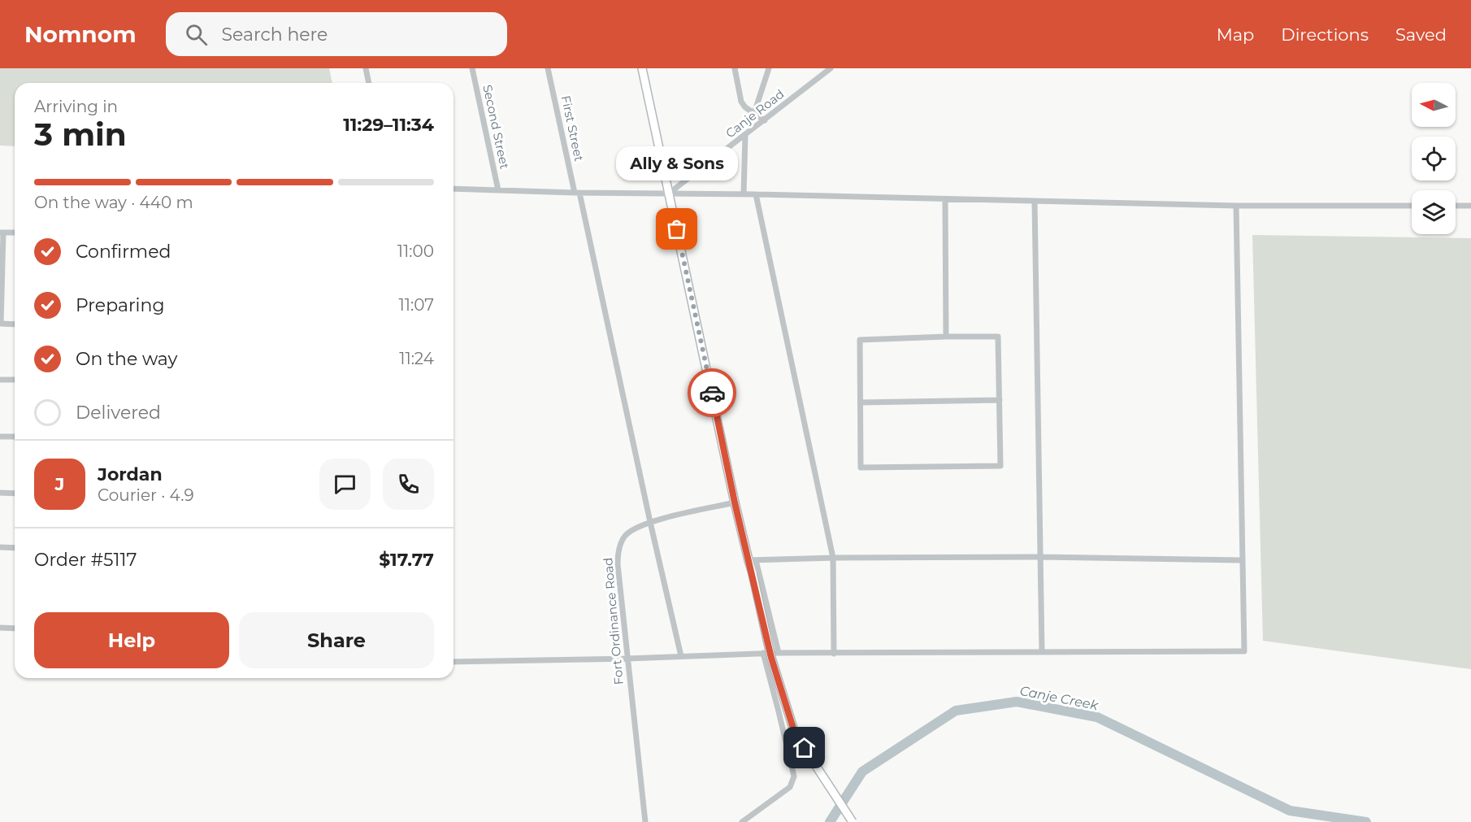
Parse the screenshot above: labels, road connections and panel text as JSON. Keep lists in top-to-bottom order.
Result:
{
  "streets": {
    "street": [
      "Canje Road",
      "Second Street",
      "First Street",
      "Fort Ordinance Road"
    ]
  },
  "crossings": [
    ["First Street", "Fort Ordinance Road"]
  ],
  "water": ["Canje Creek"],
  "places": ["Ally & Sons"],
  "north": "left",
  "page": {
    "header": "Nomnom",
    "search": "Search here",
    "nav": ["Map", "Directions", "Saved"],
    "heading": ["3 min", "Arriving in", "11:29–11:34"],
    "panel": [
      "Jordan",
      "Courier · 4.9",
      "Order #5117",
      "$17.77"
    ],
    "bubble": "Ally & Sons",
    "bar": "On the way · 440 m",
    "list": [
      ["Confirmed", "11:00"],
      ["Preparing", "11:07"],
      ["On the way", "11:24"],
      "Delivered"
    ],
    "round": "J",
    "buttons": ["Help", "Share"]
  }
}
